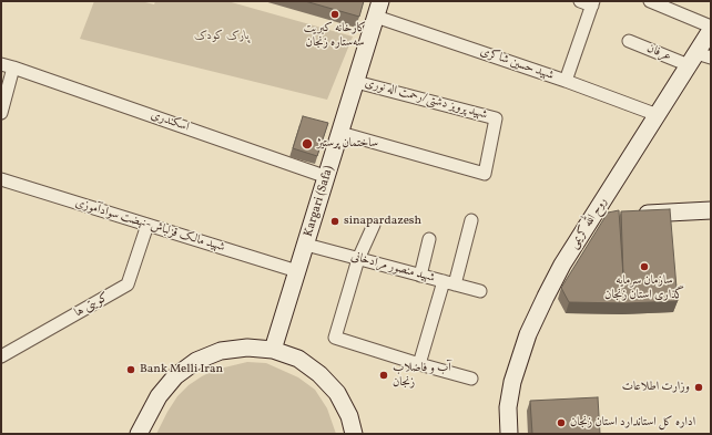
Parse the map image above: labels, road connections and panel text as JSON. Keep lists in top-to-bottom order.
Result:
{
  "streets": {
    "main road": ["Kargari (Safa)", "روح الله کریمی"],
    "street": [
      "عرفان",
      "شهید حسین شاکری",
      "شهید پرویز دشتی/رحمت اله نوری",
      "اسکندری",
      "شهید مالک قزلباش-نهضت سوادآموزی",
      "شهید منصور مرادخانی",
      "کویتی ها"
    ]
  },
  "crossings": [
    ["عرفان", "روح الله کریمی"],
    ["شهید حسین شاکری", "Kargari (Safa)"],
    ["شهید حسین شاکری", "روح الله کریمی"],
    ["شهید پرویز دشتی/رحمت اله نوری", "Kargari (Safa)"],
    ["اسکندری", "Kargari (Safa)"],
    ["Kargari (Safa)", "شهید مالک قزلباش-نهضت سوادآموزی"],
    ["Kargari (Safa)", "شهید منصور مرادخانی"],
    ["شهید مالک قزلباش-نهضت سوادآموزی", "کویتی ها"]
  ],
  "parks": ["پارک کودک"],
  "places": [
    "کارخانه کبریت سه‌ستاره زنجان",
    "ساختمان پرستیژ",
    "sinapardazesh",
    "سازمان سرمایه گذاری استان زنجان",
    "Bank Melli Iran",
    "آب و فاضلاب زنجان",
    "وزارت اطلاعات",
    "اداره کل استاندارد استان زنجان"
  ]
}
